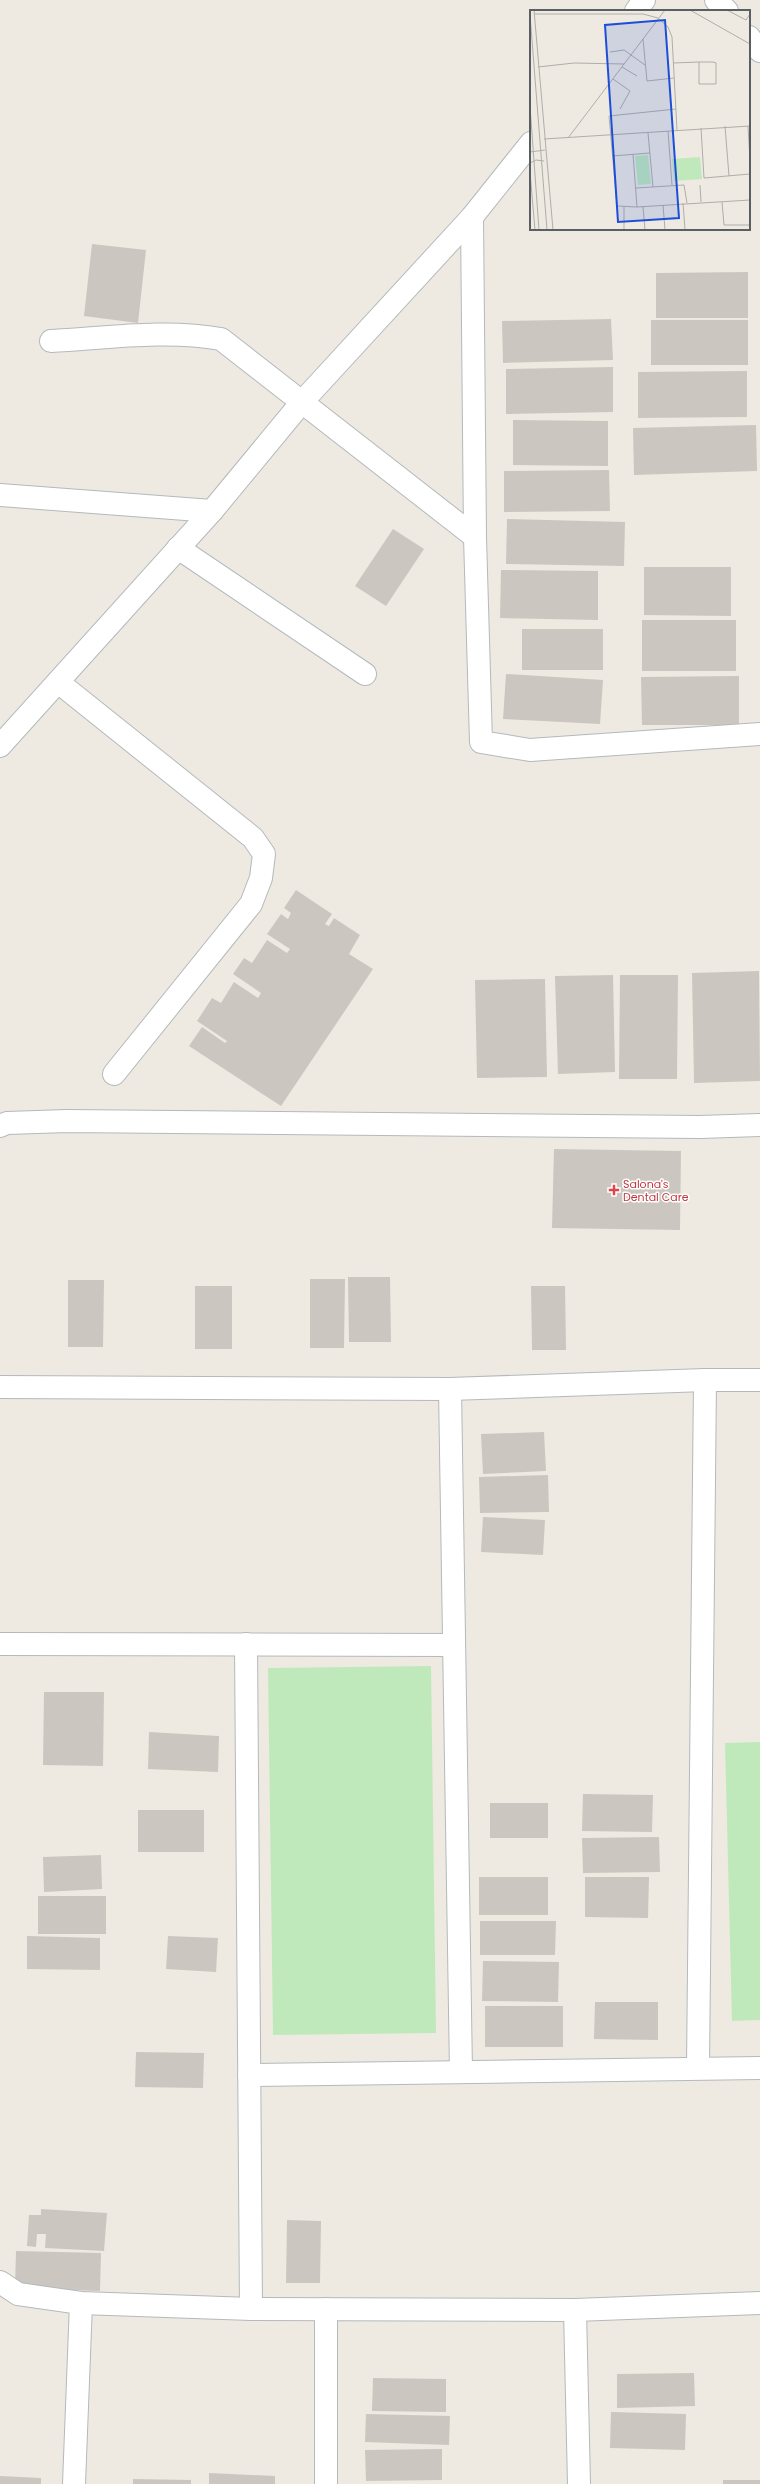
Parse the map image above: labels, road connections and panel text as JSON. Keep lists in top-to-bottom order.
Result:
{
  "places": {
    "health": ["Salona's Dental Care"]
  }
}
